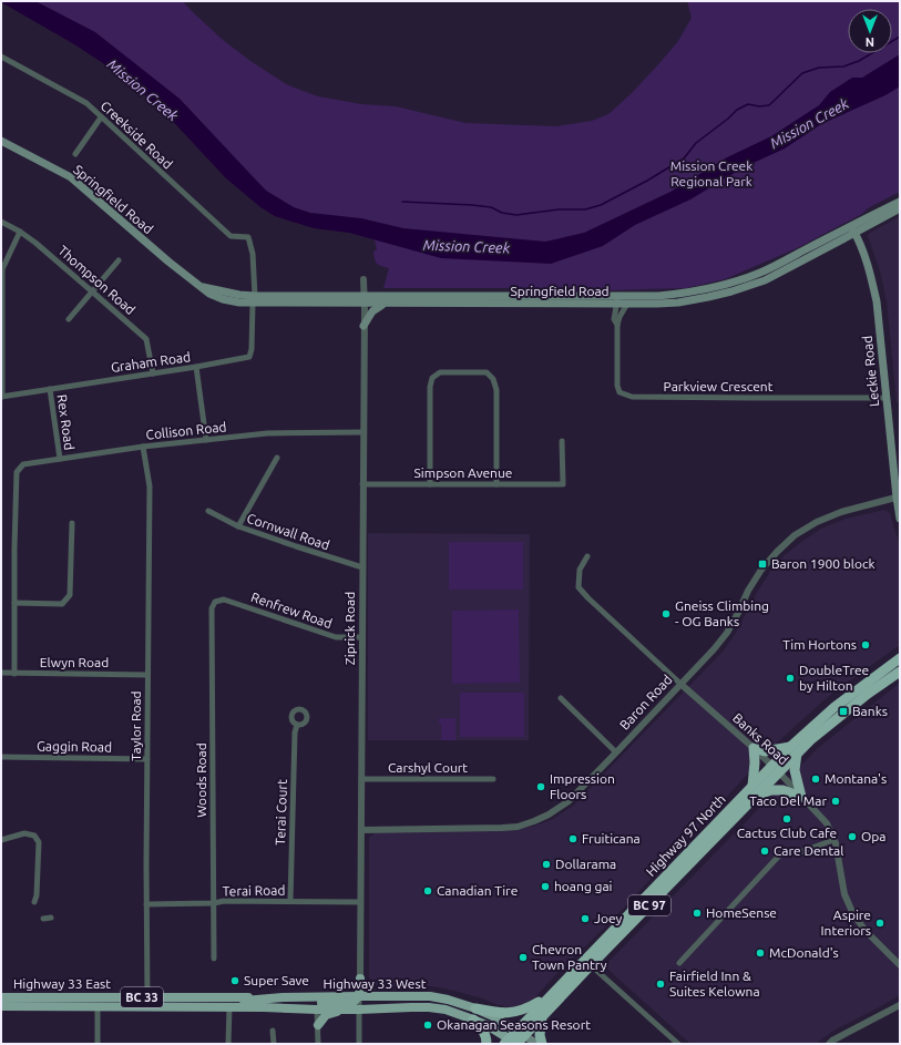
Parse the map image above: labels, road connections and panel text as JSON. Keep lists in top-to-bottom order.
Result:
{
  "streets": {
    "highway": ["Highway 97 North", "BC 97"],
    "main road": [
      "Springfield Road",
      "Leckie Road",
      "Highway 33 East",
      "Highway 33 West",
      "BC 33"
    ],
    "street": [
      "Creekside Road",
      "Thompson Road",
      "Graham Road",
      "Parkview Crescent",
      "Rex Road",
      "Collison Road",
      "Simpson Avenue",
      "Cornwall Road",
      "Renfrew Road",
      "Ziprick Road",
      "Elwyn Road",
      "Baron Road",
      "Taylor Road",
      "Banks Road",
      "Gaggin Road",
      "Carshyl Court",
      "Woods Road",
      "Terai Court",
      "Terai Road"
    ]
  },
  "crossings": [
    ["Creekside Road", "Graham Road"],
    ["Springfield Road", "Graham Road"],
    ["Springfield Road", "Leckie Road"],
    ["Springfield Road", "Parkview Crescent"],
    ["Springfield Road", "Ziprick Road"],
    ["Thompson Road", "Graham Road"],
    ["Graham Road", "Rex Road"],
    ["Leckie Road", "Parkview Crescent"],
    ["Leckie Road", "Baron Road"],
    ["Rex Road", "Collison Road"],
    ["Collison Road", "Ziprick Road"],
    ["Collison Road", "Taylor Road"],
    ["Simpson Avenue", "Ziprick Road"],
    ["Cornwall Road", "Ziprick Road"],
    ["Renfrew Road", "Ziprick Road"],
    ["Renfrew Road", "Woods Road"],
    ["Ziprick Road", "Baron Road"],
    ["Ziprick Road", "Carshyl Court"],
    ["Ziprick Road", "Terai Road"],
    ["Elwyn Road", "Taylor Road"],
    ["Baron Road", "Banks Road"],
    ["Taylor Road", "Gaggin Road"],
    ["Taylor Road", "Terai Road"],
    ["Taylor Road", "Highway 33 East"],
    ["Taylor Road", "Highway 33 West"],
    ["Banks Road", "Highway 97 North"],
    ["Woods Road", "Terai Road"],
    ["Terai Court", "Terai Road"],
    ["Highway 97 North", "Highway 33 West"],
    ["Highway 97 North", "BC 33"],
    ["Highway 33 East", "Highway 33 West"],
    ["Highway 33 West", "BC 33"]
  ],
  "water": ["Mission Creek"],
  "parks": ["Mission Creek Regional Park"],
  "places": {
    "transit": ["Baron 1900 block", "Banks"],
    "other": [
      "Gneiss Climbing - OG Banks",
      "Tim Hortons",
      "DoubleTree by Hilton",
      "Montana's",
      "Impression Floors",
      "Taco Del Mar",
      "Cactus Club Cafe",
      "Opa",
      "Fruiticana",
      "Care Dental",
      "Dollarama",
      "hoang gai",
      "Canadian Tire",
      "HomeSense",
      "Joey",
      "Aspire Interiors",
      "McDonald's",
      "Chevron Town Pantry",
      "Super Save",
      "Fairfield Inn & Suites Kelowna",
      "Okanagan Seasons Resort"
    ]
  },
  "north": "bottom"
}
